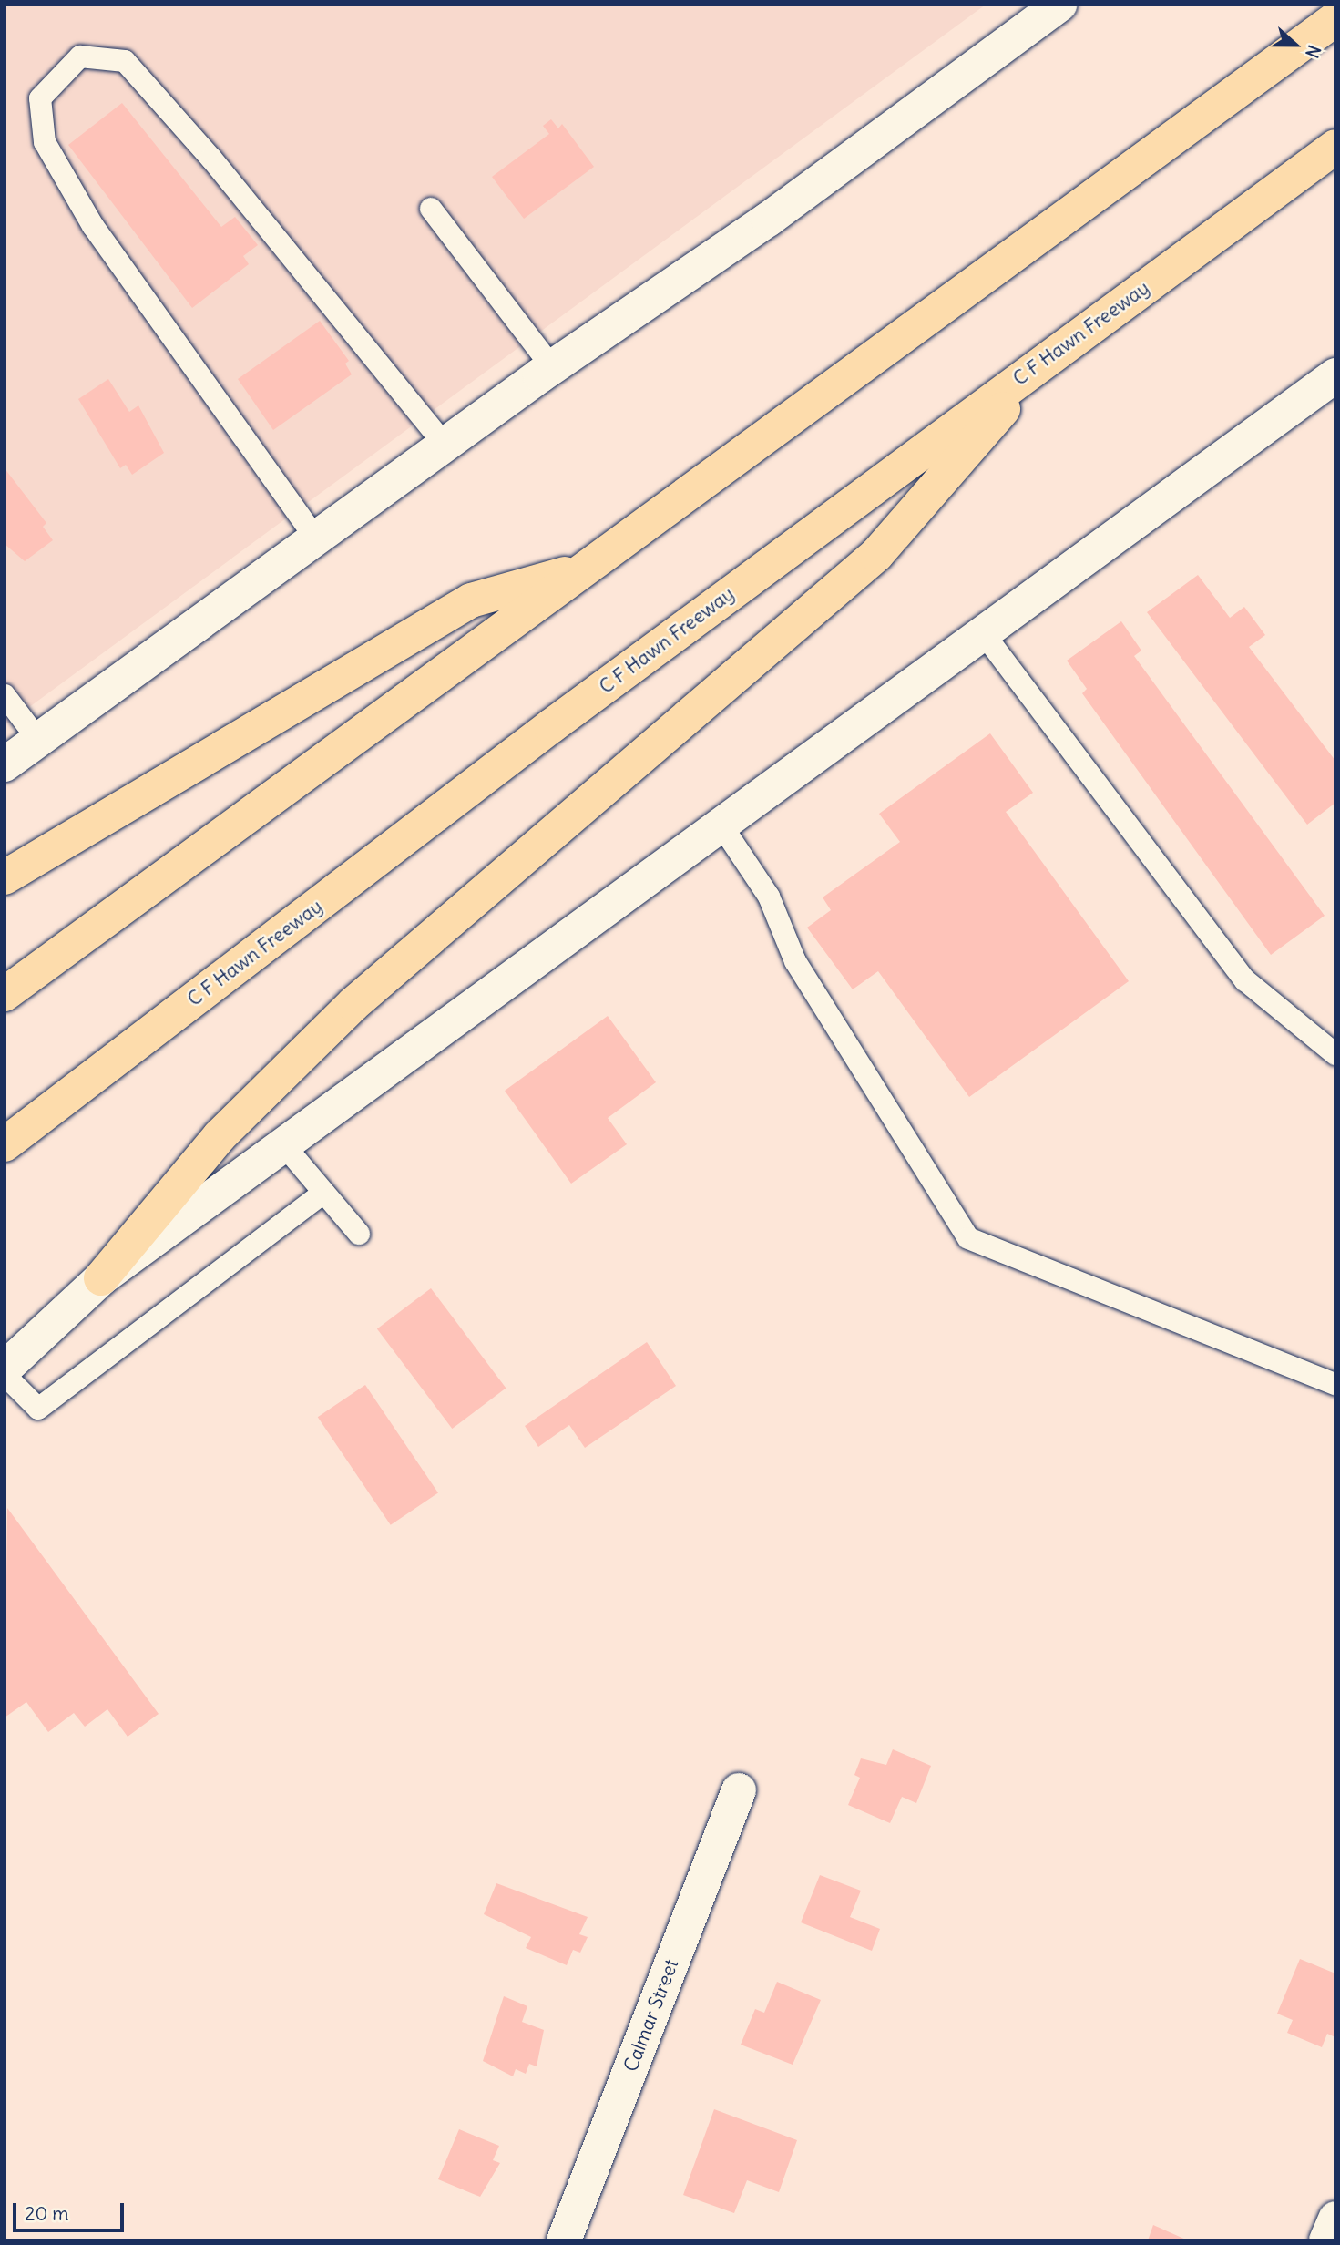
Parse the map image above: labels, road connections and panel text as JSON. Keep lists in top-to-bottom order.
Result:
{
  "streets": {
    "highway": ["C F Hawn Freeway"],
    "main road": ["Calmar Street"]
  },
  "scale_bar": "20 m",
  "north": "right"
}
